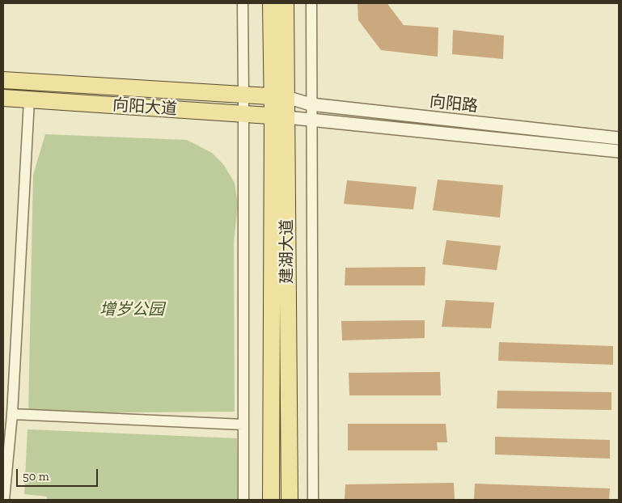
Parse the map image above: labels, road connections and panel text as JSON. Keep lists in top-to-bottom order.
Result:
{
  "streets": {
    "main road": ["向阳大道", "建湖大道"],
    "street": ["向阳路"]
  },
  "crossings": [
    ["向阳路", "向阳大道"],
    ["向阳路", "建湖大道"],
    ["向阳大道", "建湖大道"]
  ],
  "parks": ["增岁公园"],
  "scale_bar": "50 m"
}
